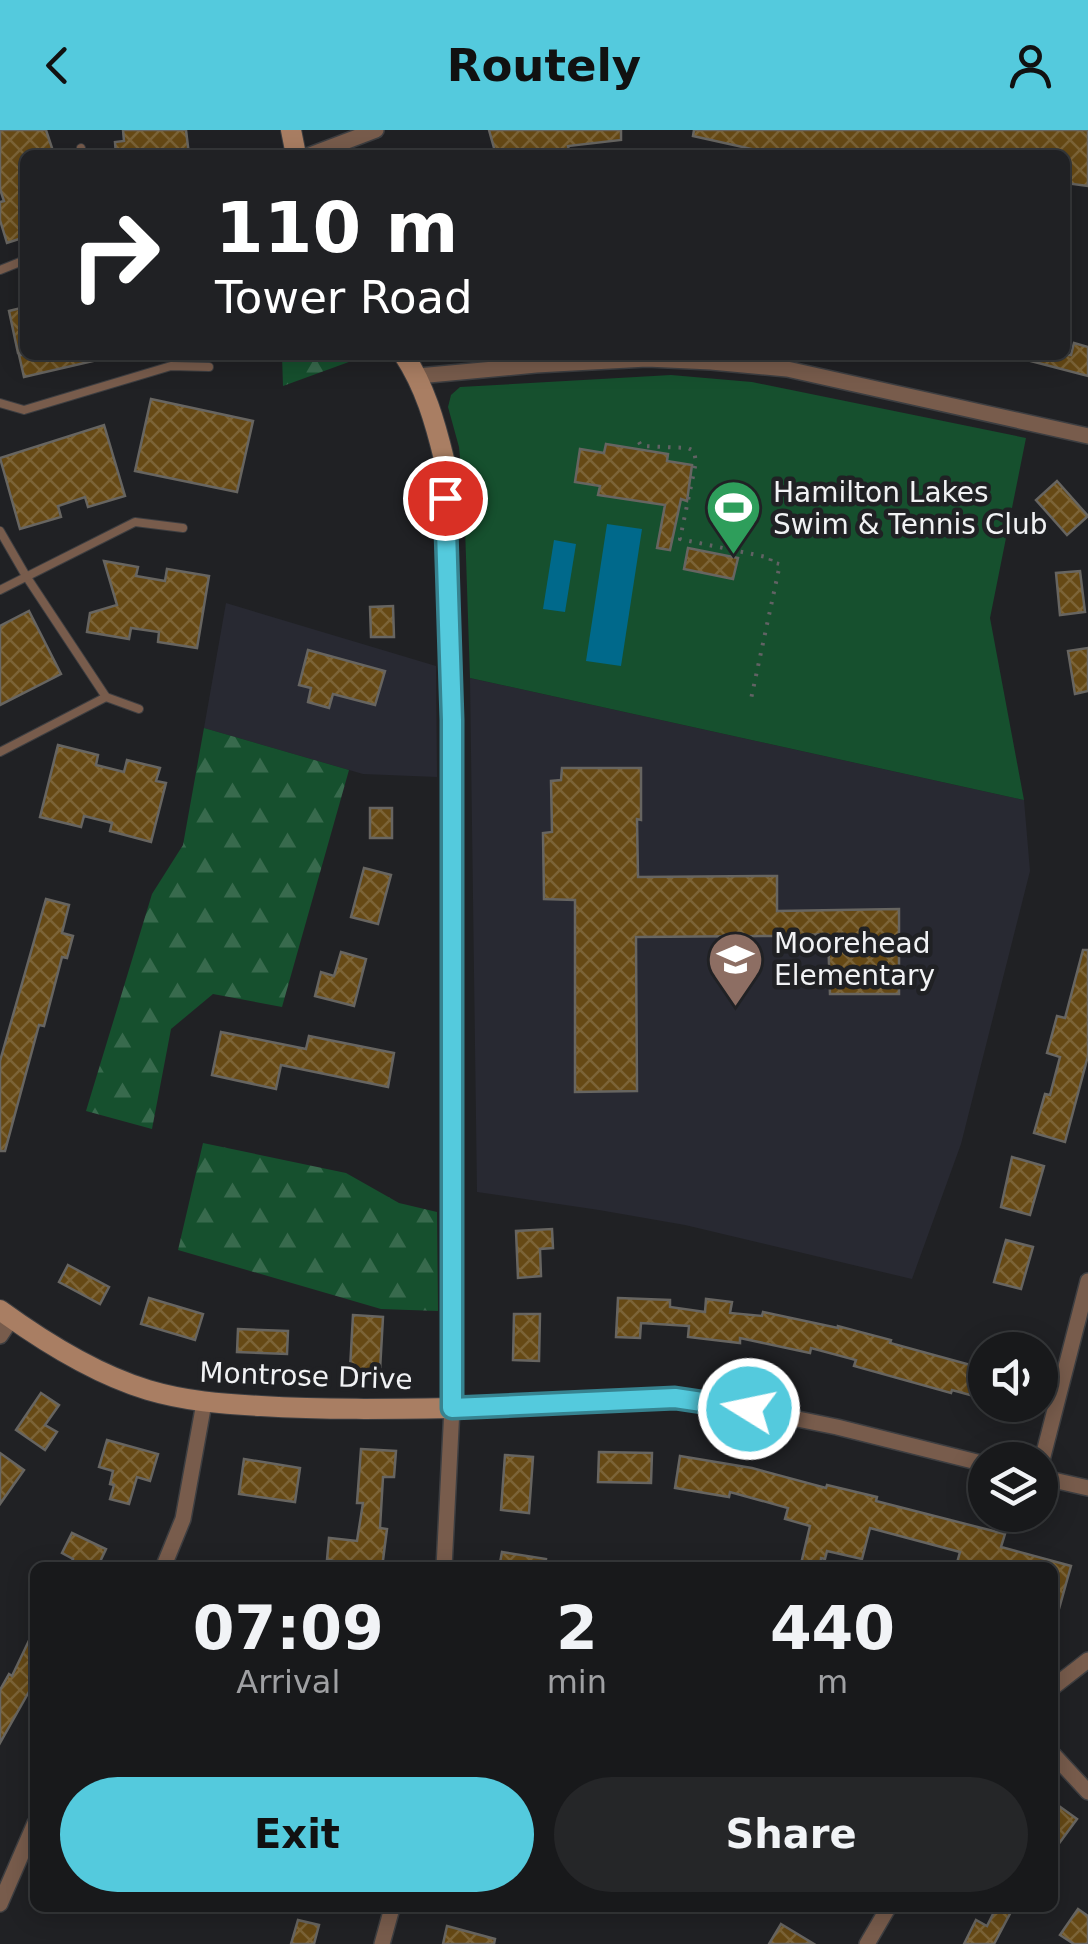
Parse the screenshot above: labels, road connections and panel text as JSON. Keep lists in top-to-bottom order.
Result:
{
  "streets": {
    "street": ["Montrose Drive"]
  },
  "places": {
    "sports": ["Hamilton Lakes Swim & Tennis Club"],
    "school or university": ["Moorehead Elementary"]
  },
  "page": {
    "header": "Routely",
    "turn": ["110 m", "Tower Road"],
    "eta": [
      "07:09",
      "Arrival",
      "2",
      "min",
      "440",
      "m"
    ],
    "buttons": ["Exit", "Share"]
  }
}
